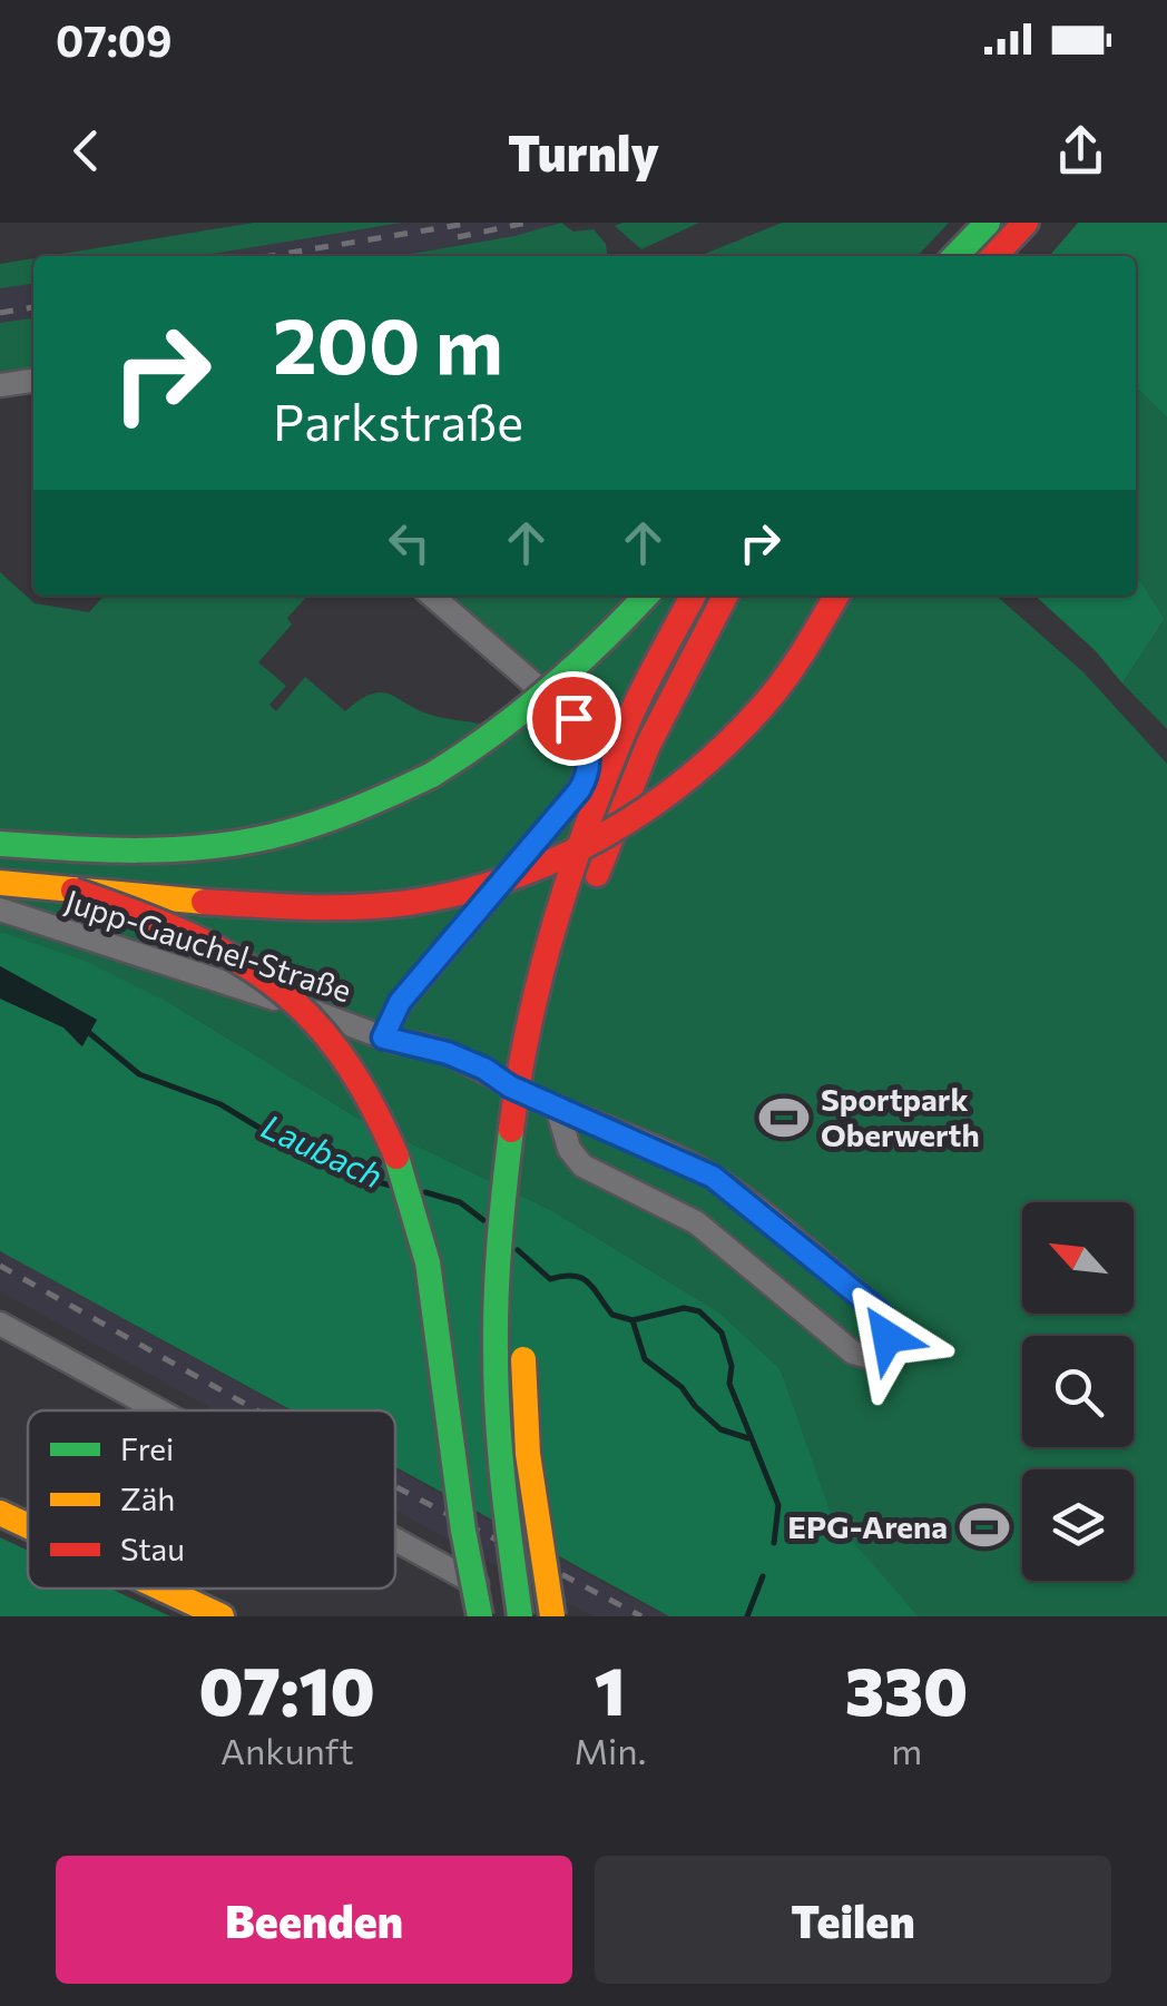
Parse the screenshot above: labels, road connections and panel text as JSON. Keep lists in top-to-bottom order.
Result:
{
  "streets": {
    "street": ["Jupp-Gauchel-Straße"]
  },
  "water": ["Laubach"],
  "places": {
    "sports": ["Sportpark Oberwerth", "EPG-Arena"]
  },
  "legend": ["Frei", "Zäh", "Stau"],
  "north": "top left",
  "page": {
    "status": "07:09",
    "header": "Turnly",
    "turn": ["200 m", "Parkstraße"],
    "eta": [
      "07:10",
      "Ankunft",
      "1",
      "Min.",
      "330",
      "m"
    ],
    "buttons": ["Beenden", "Teilen"]
  }
}
